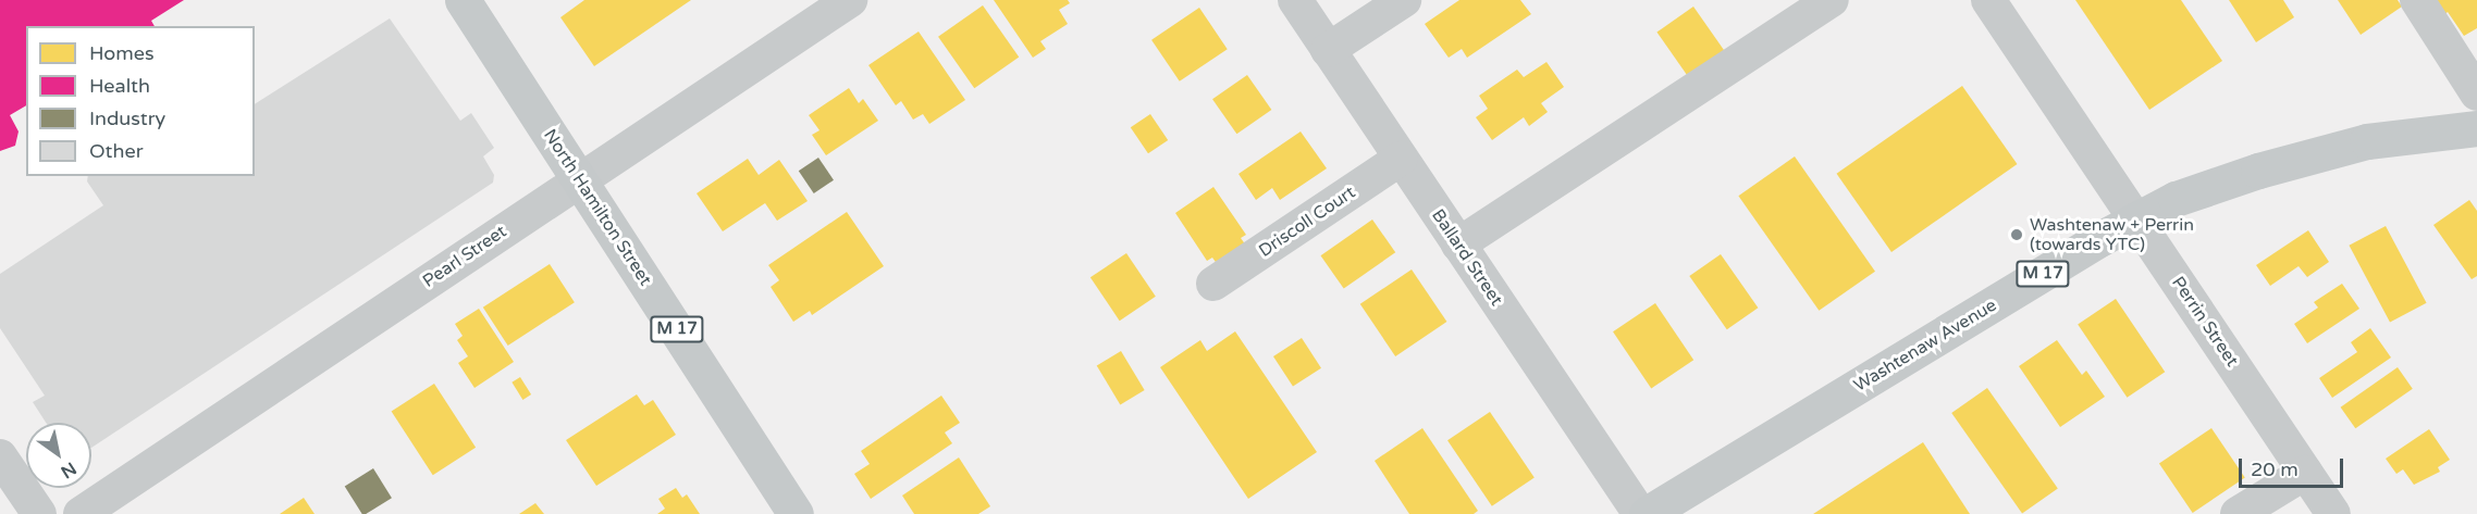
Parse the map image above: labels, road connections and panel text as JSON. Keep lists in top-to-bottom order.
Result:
{
  "streets": {
    "main road": ["North Hamilton Street", "M 17", "Washtenaw Avenue"],
    "street": [
      "Driscoll Court",
      "Pearl Street",
      "Ballard Street",
      "Perrin Street"
    ]
  },
  "crossings": [
    ["North Hamilton Street", "Pearl Street"],
    ["Driscoll Court", "Ballard Street"],
    ["Perrin Street", "Washtenaw Avenue"]
  ],
  "places": ["Washtenaw + Perrin (towards YTC)"],
  "legend": [
    "Homes",
    "Health",
    "Industry",
    "Other"
  ],
  "scale_bar": "20 m",
  "north": "bottom right"
}
